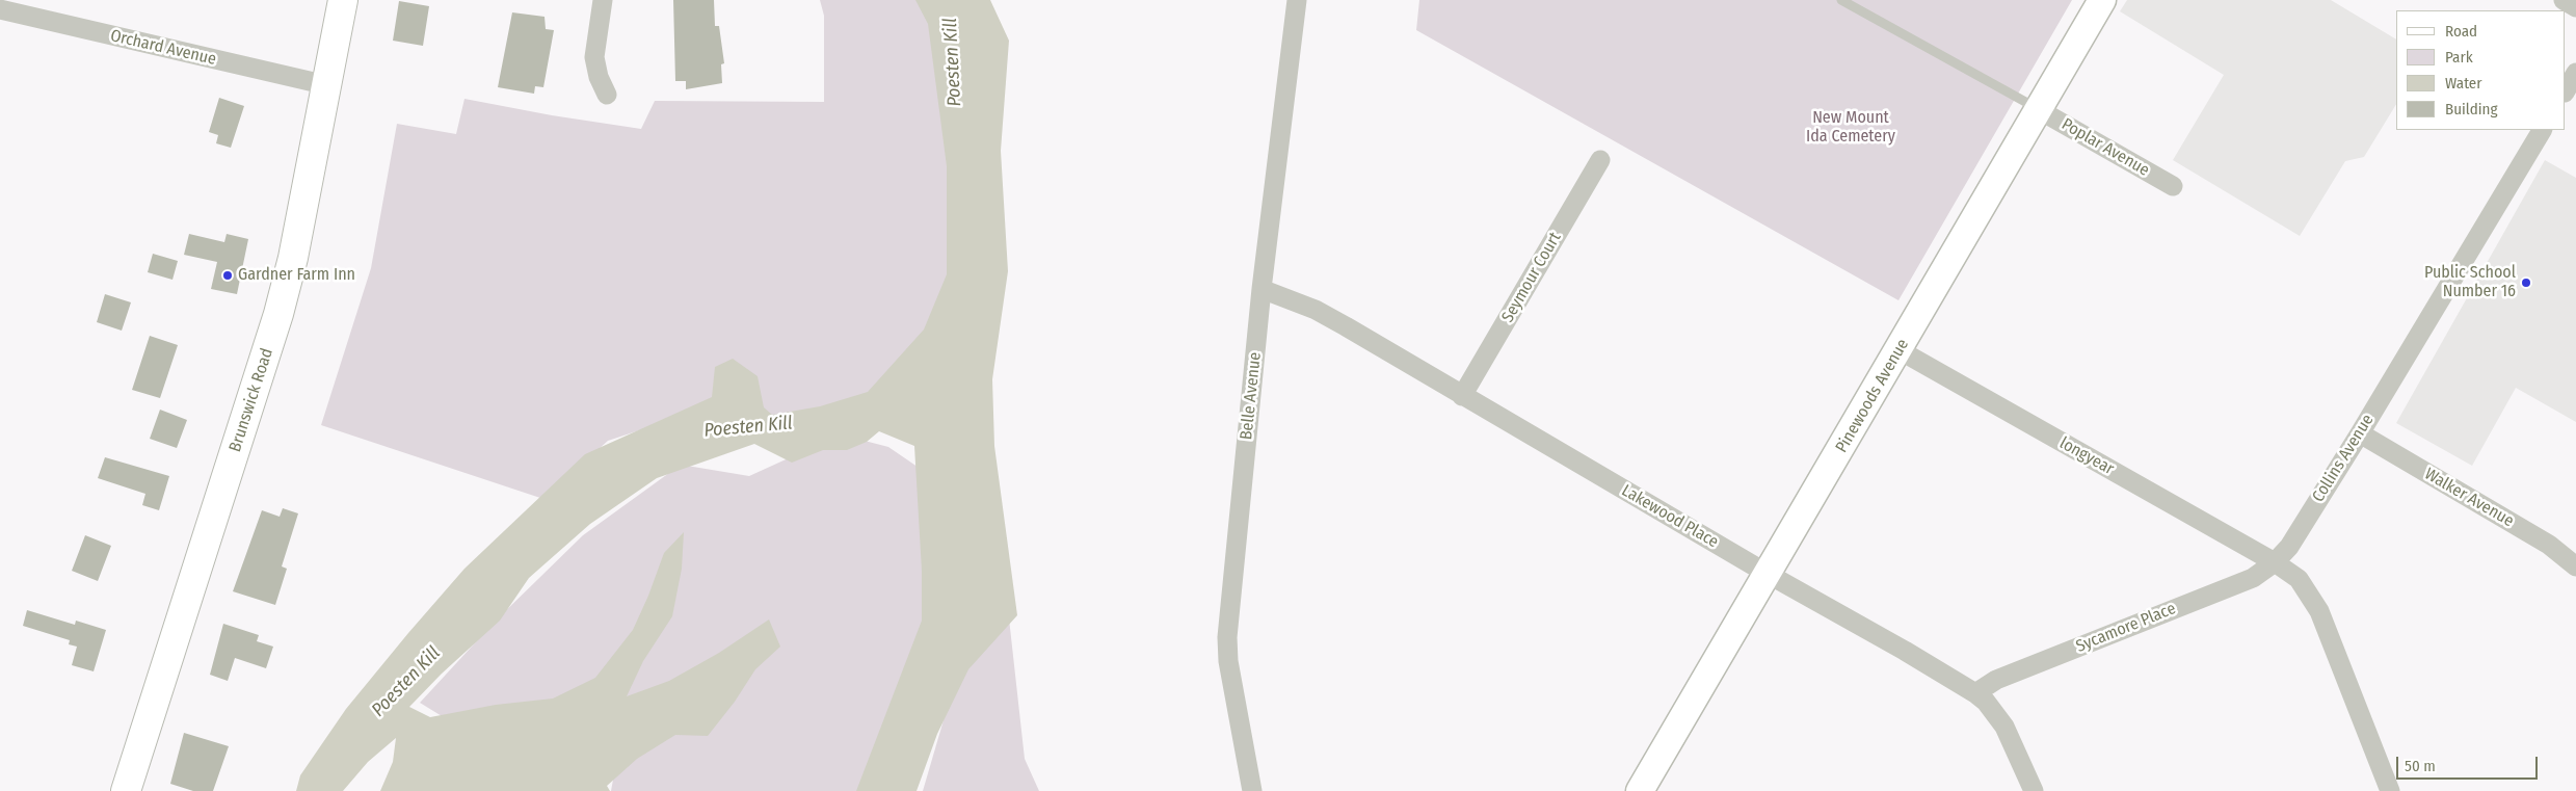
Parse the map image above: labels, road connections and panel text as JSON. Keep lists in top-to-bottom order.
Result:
{
  "streets": {
    "main road": ["Brunswick Road"],
    "street": [
      "Orchard Avenue",
      "Poplar Avenue",
      "Seymour Court",
      "Belle Avenue",
      "Pinewoods Avenue",
      "longyear",
      "Collins Avenue",
      "Walker Avenue",
      "Lakewood Place",
      "Sycamore Place"
    ]
  },
  "crossings": [
    ["Orchard Avenue", "Brunswick Road"],
    ["Poplar Avenue", "Pinewoods Avenue"],
    ["Seymour Court", "Lakewood Place"],
    ["Belle Avenue", "Lakewood Place"],
    ["Pinewoods Avenue", "longyear"],
    ["Pinewoods Avenue", "Lakewood Place"],
    ["longyear", "Collins Avenue"],
    ["longyear", "Sycamore Place"],
    ["Collins Avenue", "Walker Avenue"],
    ["Collins Avenue", "Sycamore Place"],
    ["Lakewood Place", "Sycamore Place"]
  ],
  "water": ["Poesten Kill"],
  "parks": ["New Mount Ida Cemetery"],
  "places": ["Gardner Farm Inn", "Public School Number 16"],
  "legend": [
    "Road",
    "Park",
    "Water",
    "Building"
  ],
  "scale_bar": "50 m"
}
